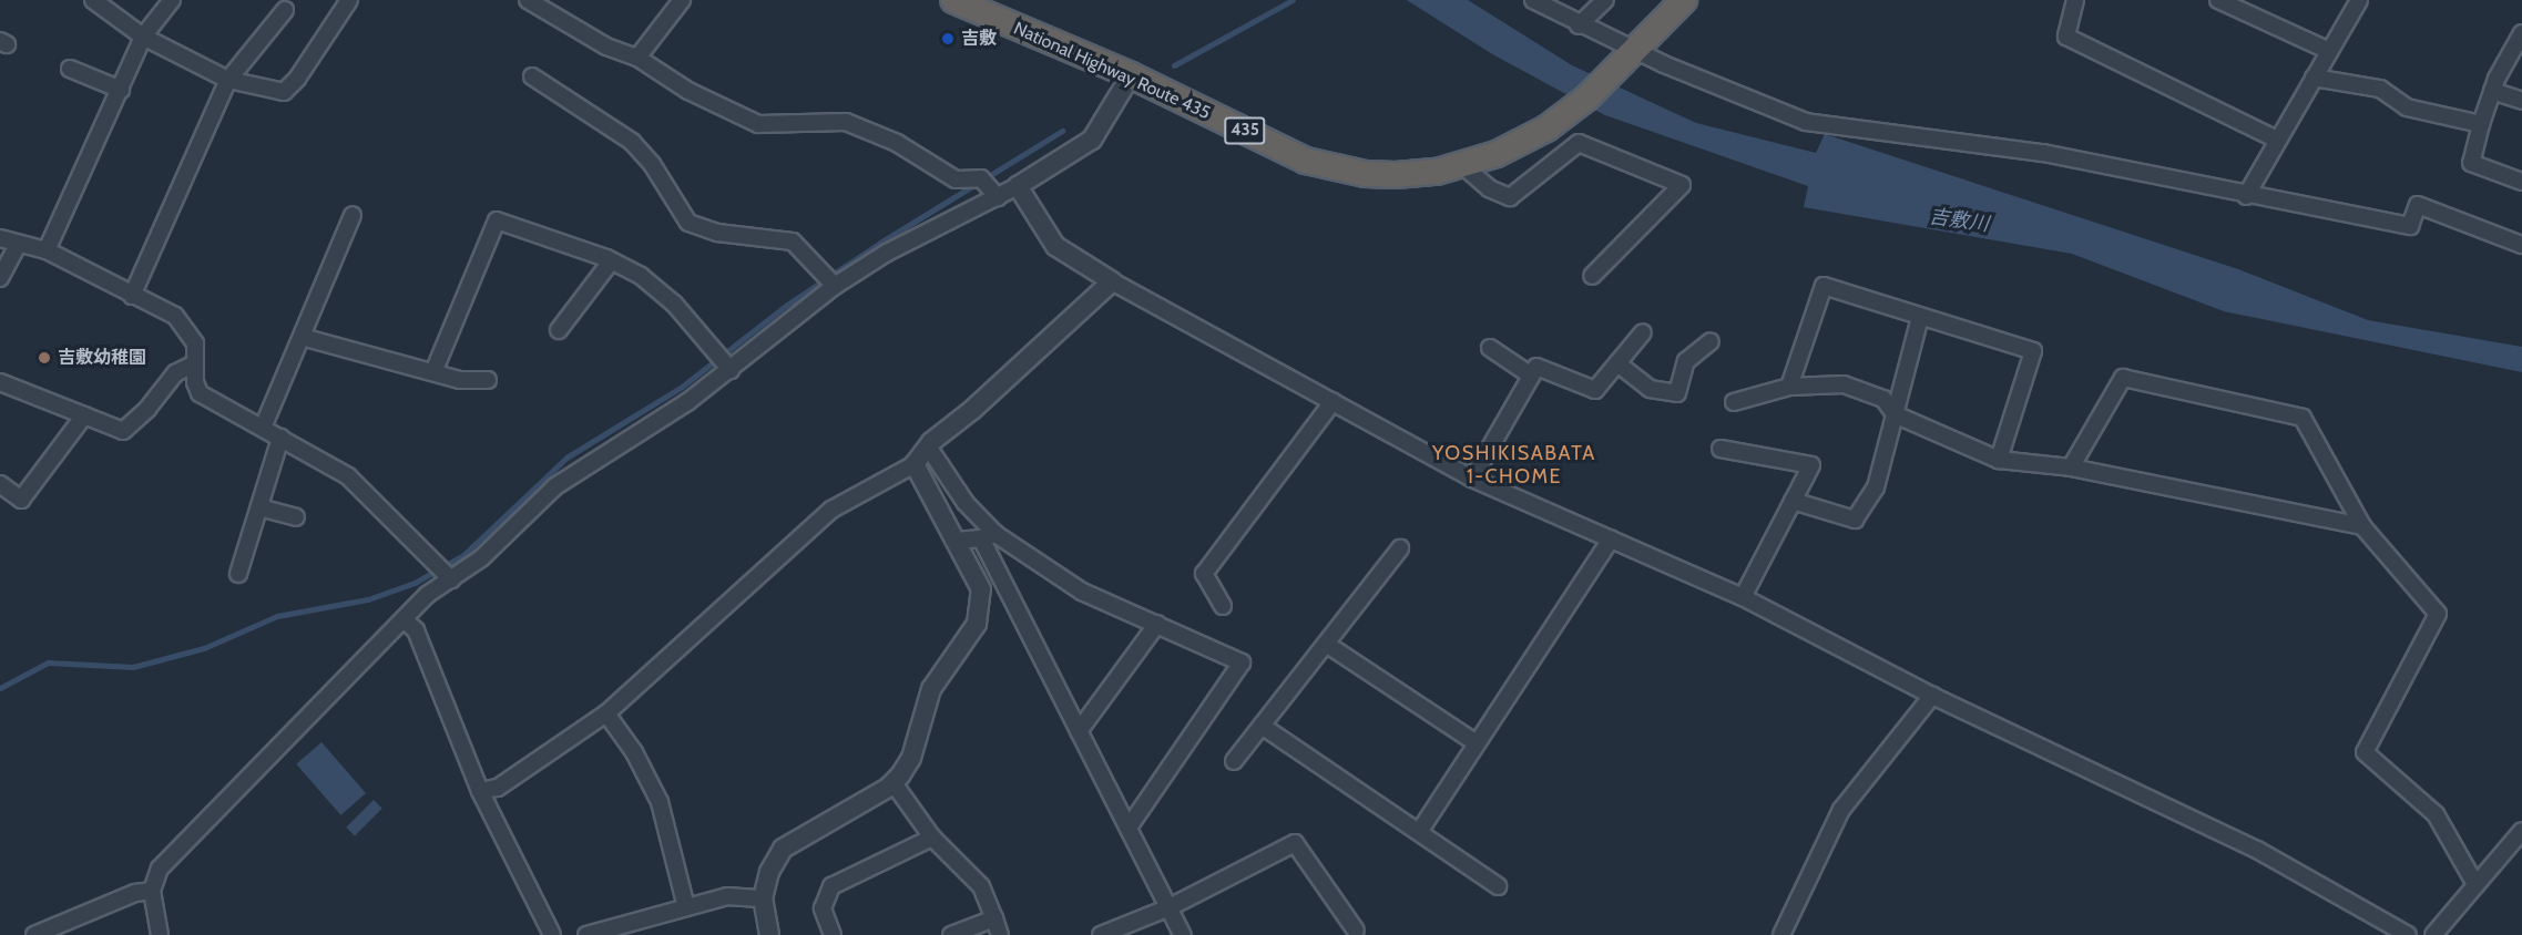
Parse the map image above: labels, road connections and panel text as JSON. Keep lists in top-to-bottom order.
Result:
{
  "streets": {
    "highway": ["National Highway Route 435", "435"]
  },
  "districts": ["YOSHIKISABATA 1-CHOME"],
  "water": ["吉敷川"],
  "places": ["吉敷", "吉敷幼稚園"]
}
